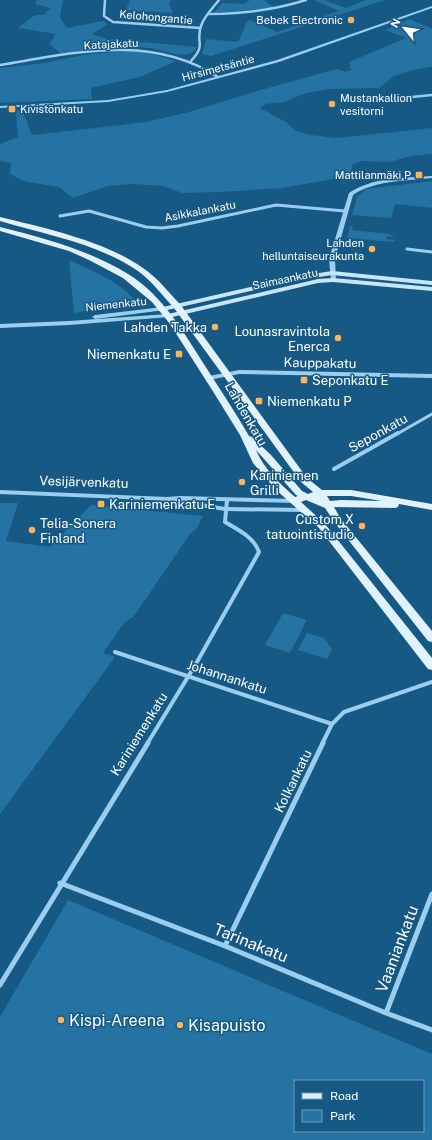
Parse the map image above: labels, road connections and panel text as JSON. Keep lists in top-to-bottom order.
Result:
{
  "streets": {
    "main road": ["Saimaankatu", "Lahdenkatu", "Vesijärvenkatu"],
    "street": [
      "Kelohongantie",
      "Katajakatu",
      "Hirsimetsäntie",
      "Asikkalankatu",
      "Niemenkatu",
      "Kauppakatu",
      "Seponkatu",
      "Johannankatu",
      "Kariniemenkatu",
      "Kolkankatu",
      "Tarinakatu",
      "Vaaniankatu"
    ]
  },
  "crossings": [
    ["Katajakatu", "Hirsimetsäntie"],
    ["Saimaankatu", "Niemenkatu"],
    ["Saimaankatu", "Lahdenkatu"],
    ["Niemenkatu", "Lahdenkatu"],
    ["Kauppakatu", "Lahdenkatu"],
    ["Lahdenkatu", "Vesijärvenkatu"],
    ["Vesijärvenkatu", "Kariniemenkatu"],
    ["Johannankatu", "Kariniemenkatu"],
    ["Johannankatu", "Kolkankatu"],
    ["Kariniemenkatu", "Tarinakatu"],
    ["Kolkankatu", "Tarinakatu"],
    ["Tarinakatu", "Vaaniankatu"]
  ],
  "places": {
    "other": [
      "Bebek Electronic",
      "Mustankallion vesitorni",
      "Lahden helluntaiseurakunta",
      "Lahden Takka",
      "Lounasravintola Enerca",
      "Kariniemen Grilli",
      "Custom X tatuointistudio",
      "Telia-Sonera Finland",
      "Kispi-Areena",
      "Kisapuisto"
    ],
    "transit": [
      "Kivistönkatu",
      "Mattilanmäki P",
      "Niemenkatu E",
      "Seponkatu E",
      "Niemenkatu P",
      "Kariniemenkatu E"
    ]
  },
  "legend": ["Road", "Park"],
  "north": "top left"
}
